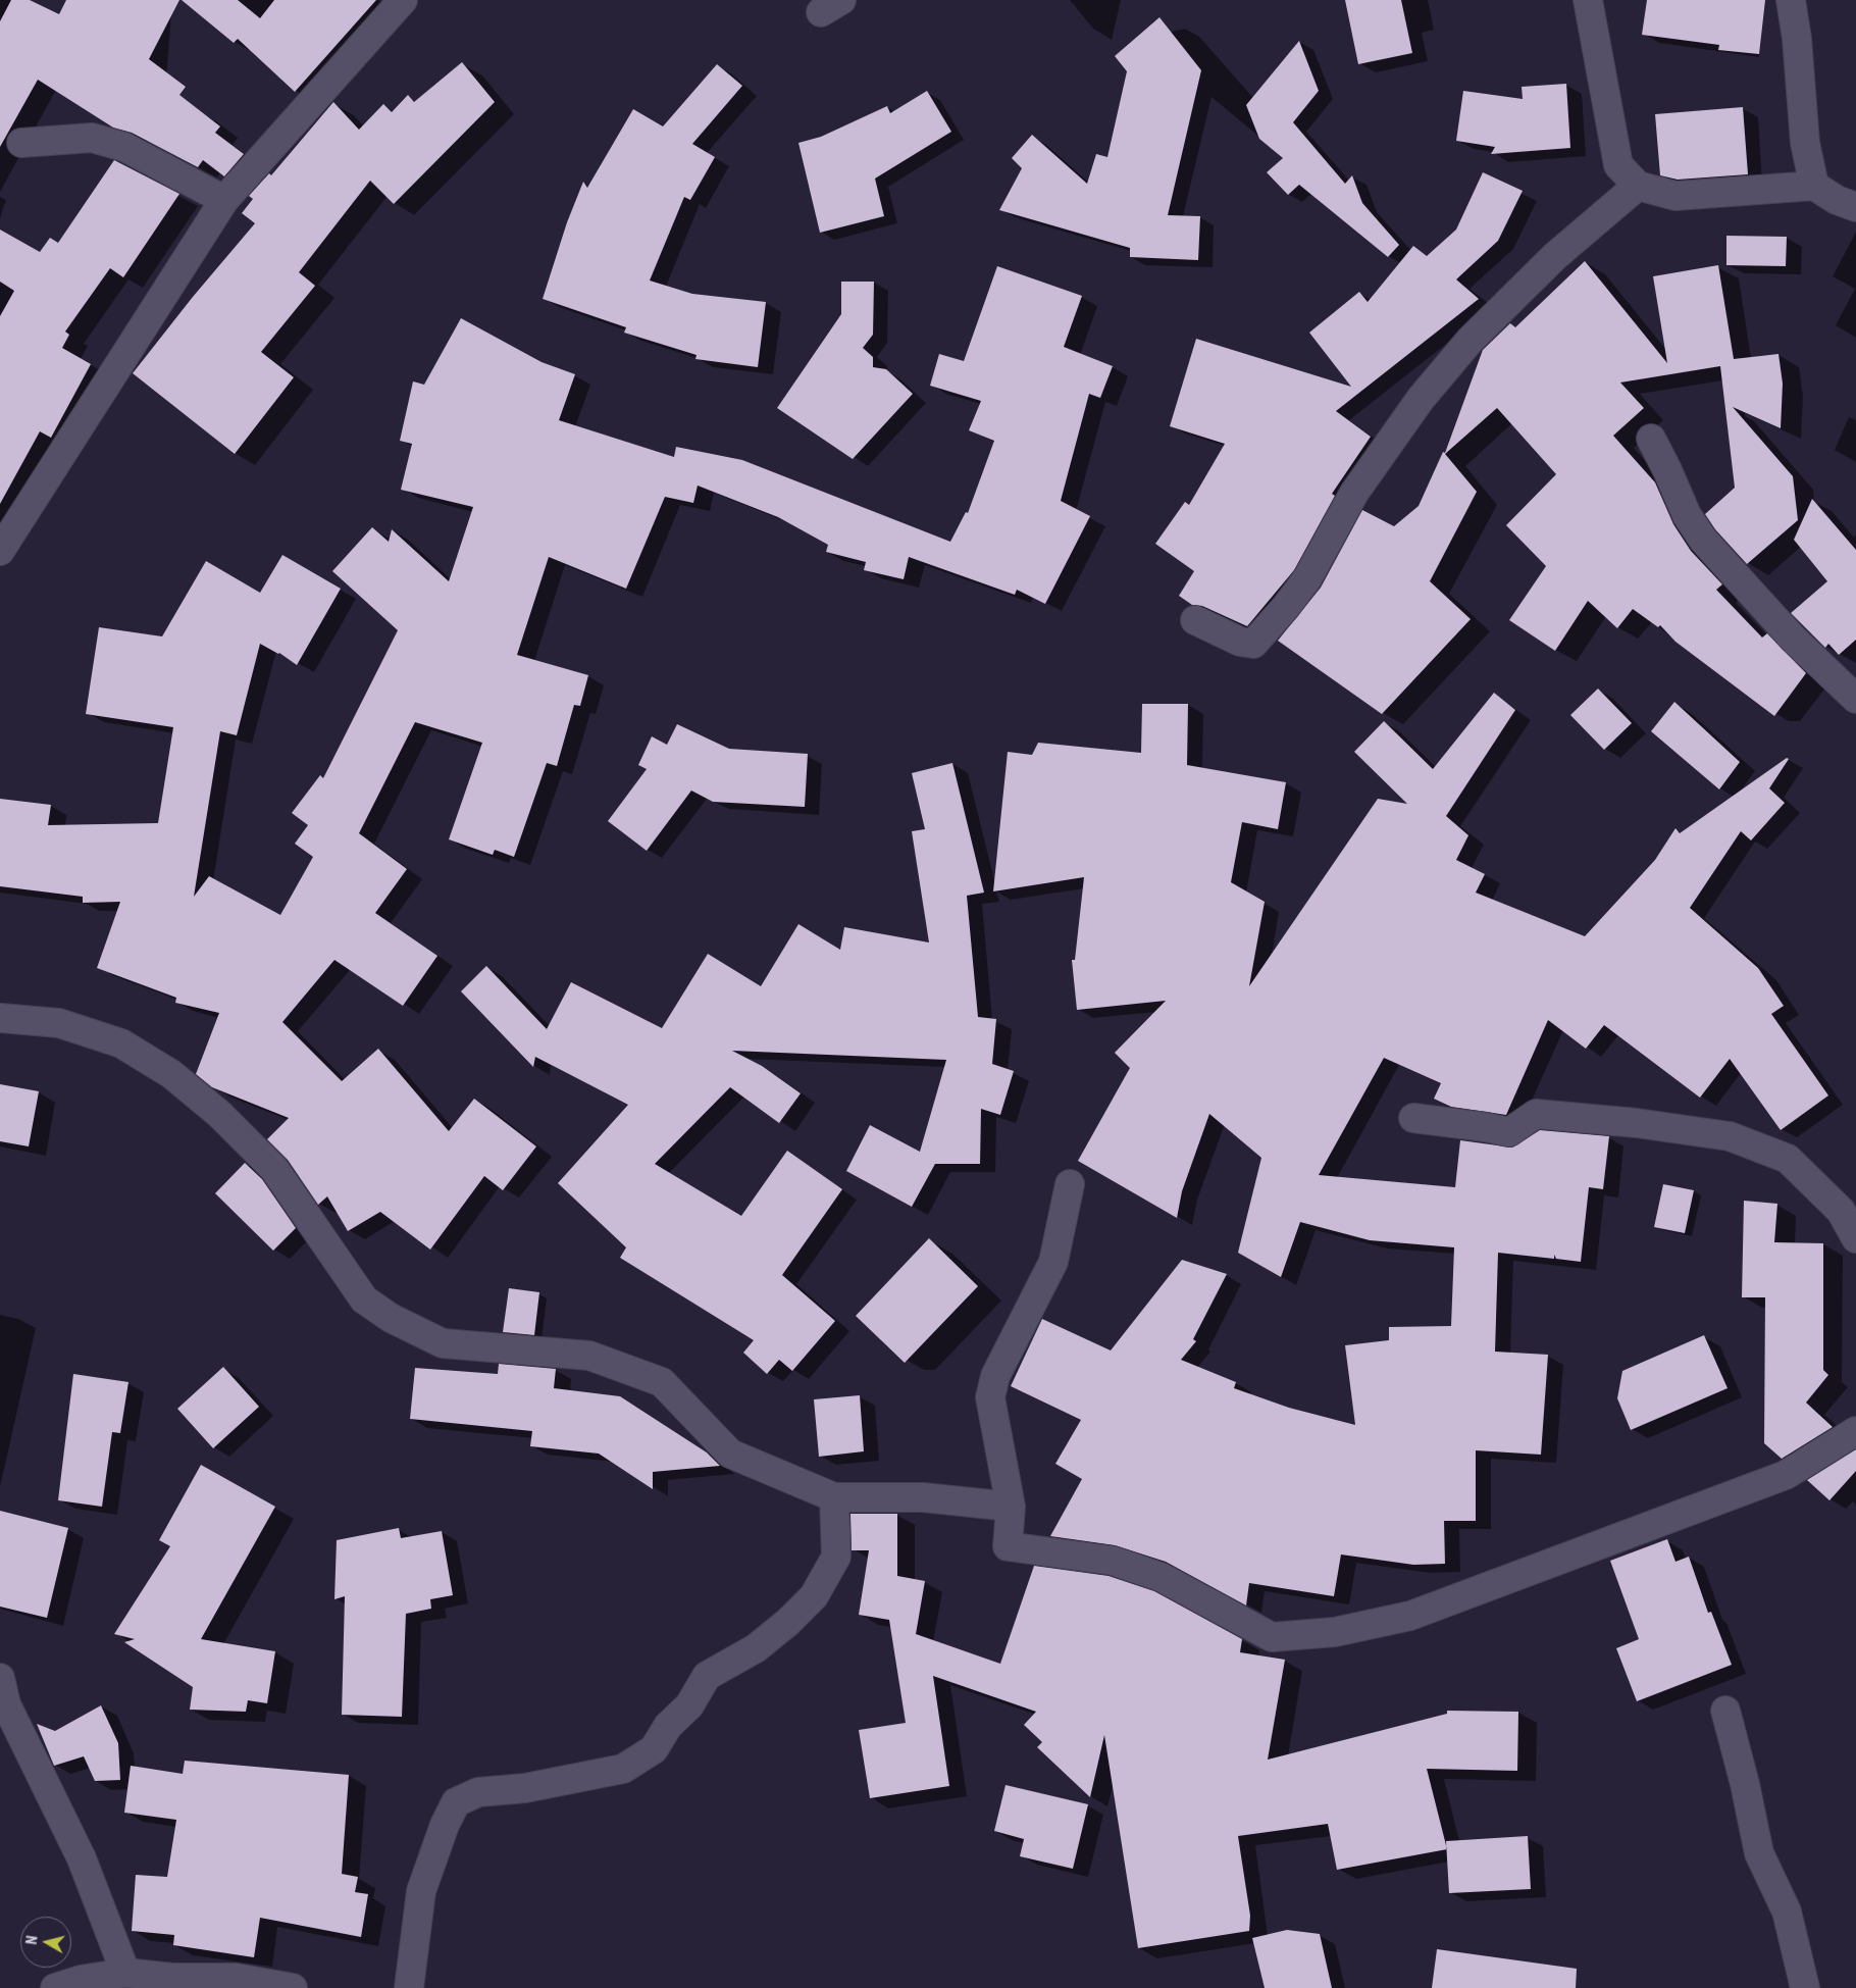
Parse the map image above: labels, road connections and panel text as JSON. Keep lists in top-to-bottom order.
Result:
{
  "north": "left"
}
